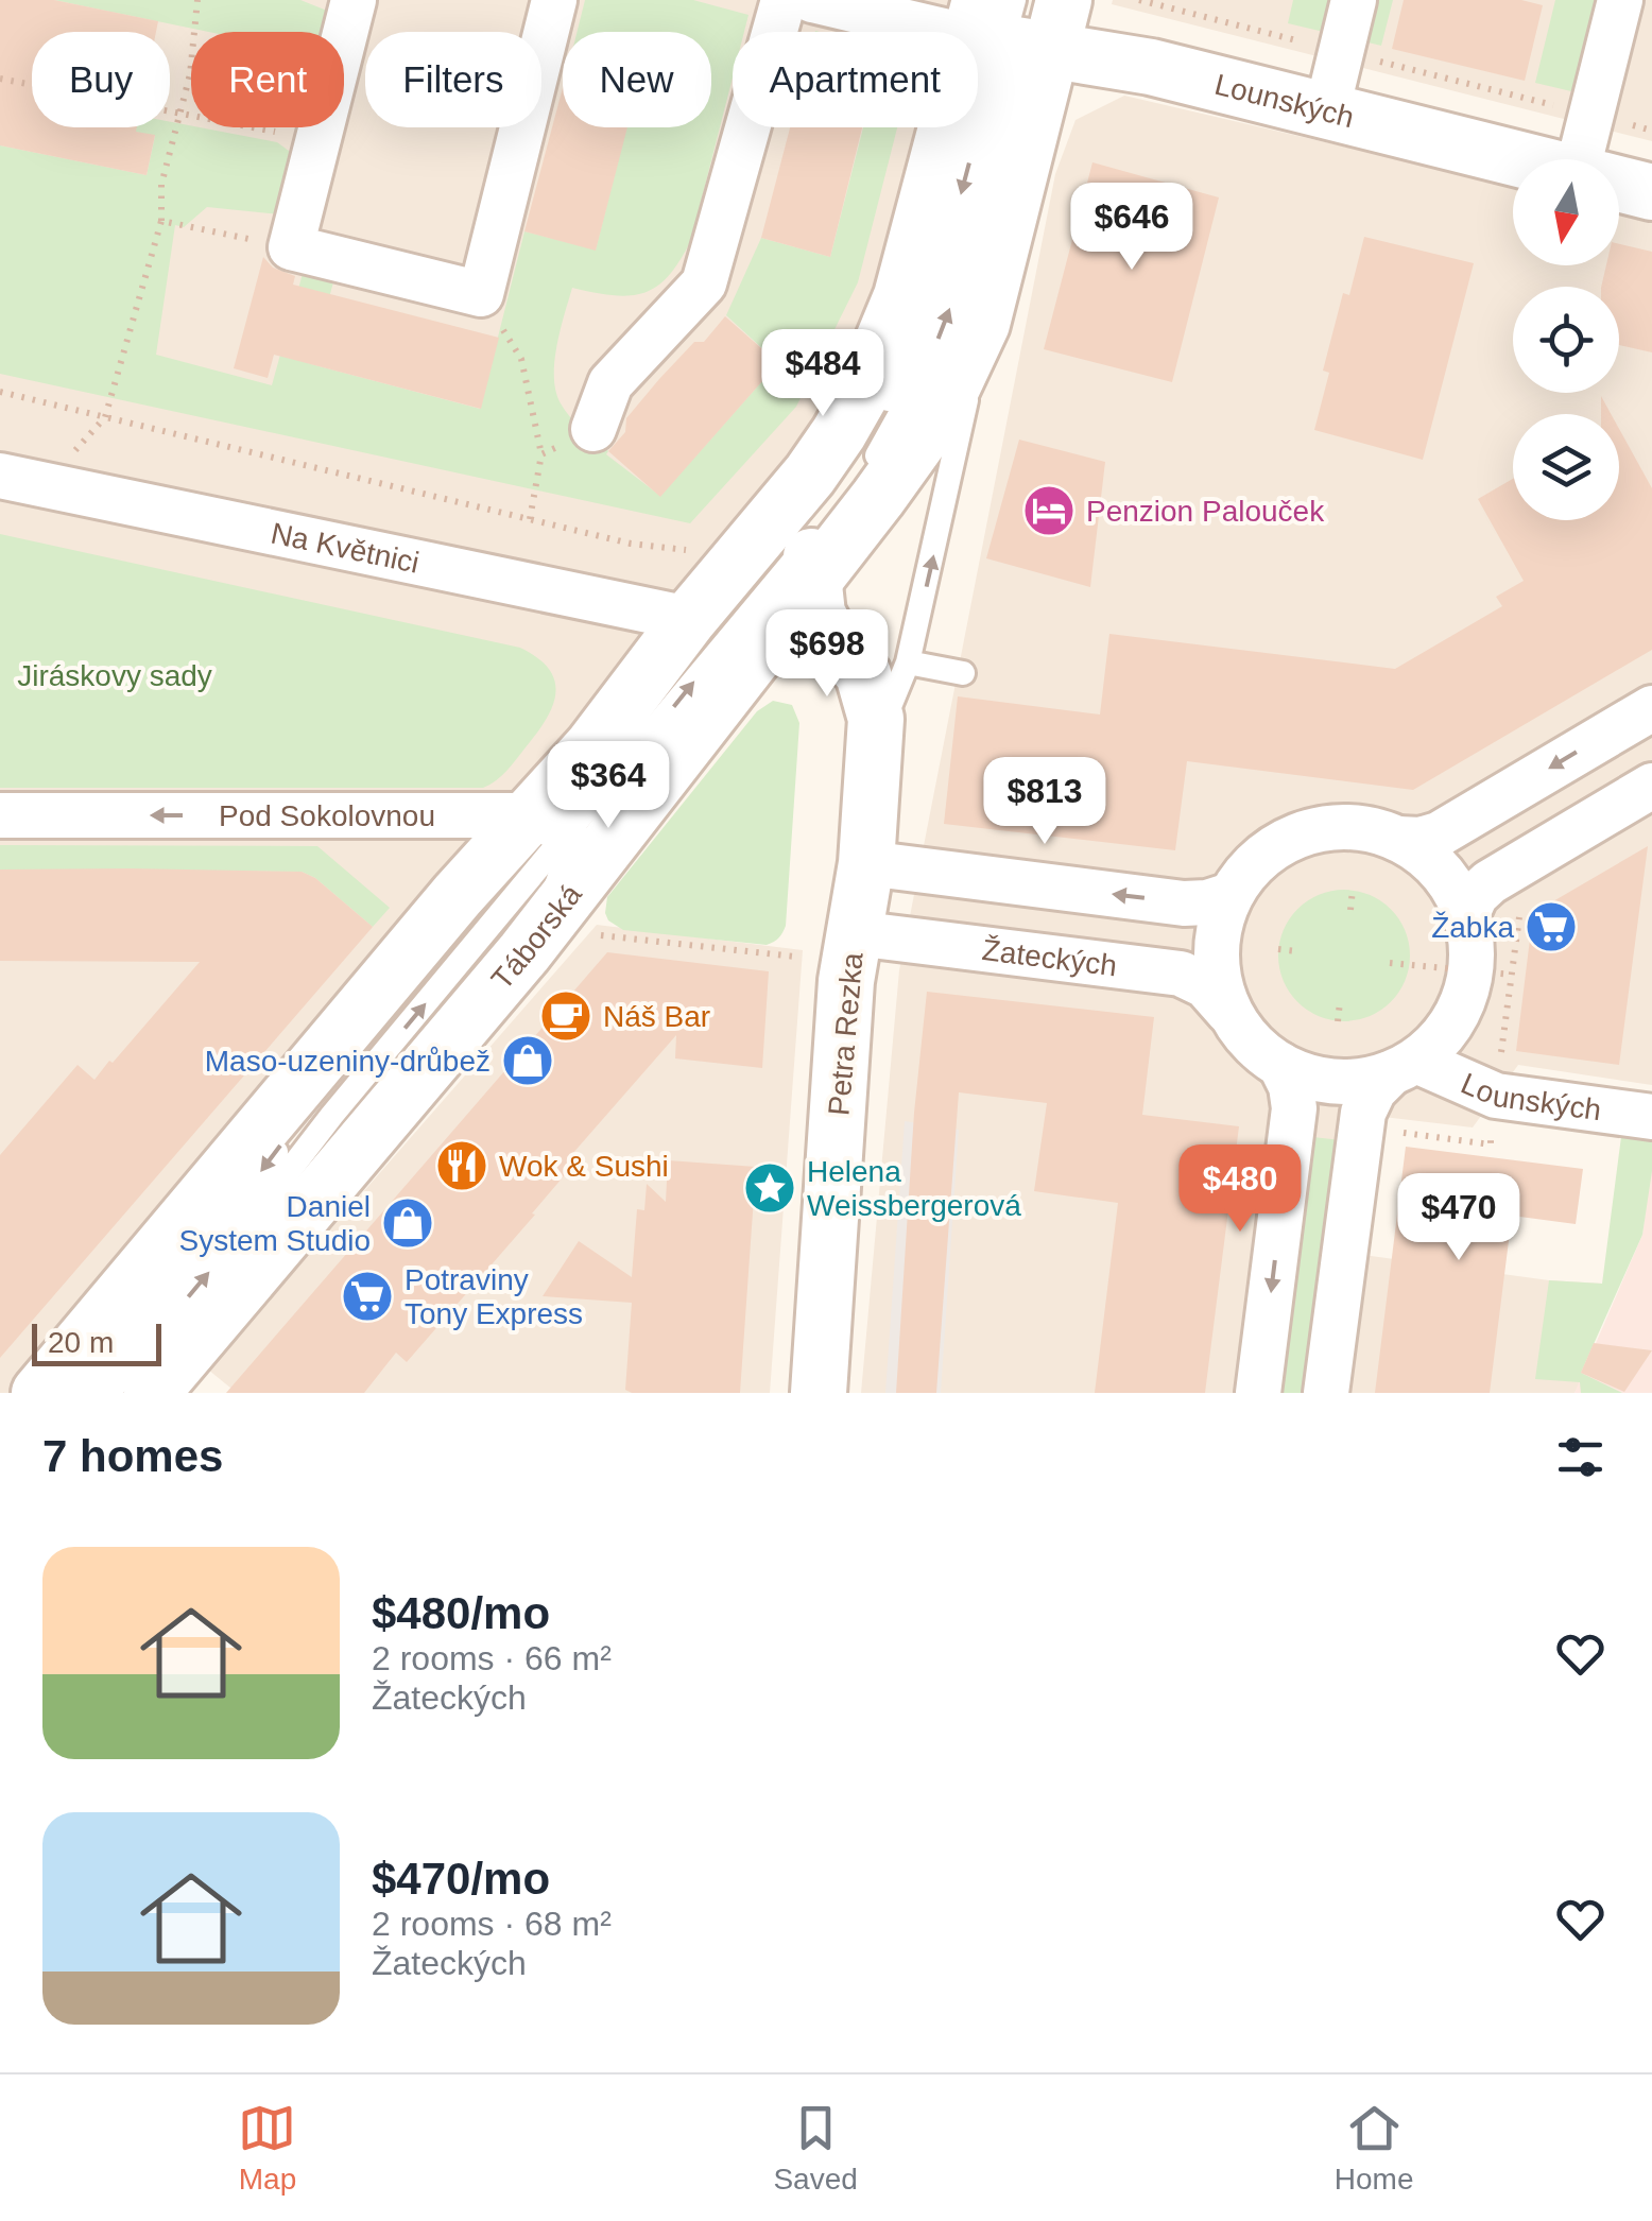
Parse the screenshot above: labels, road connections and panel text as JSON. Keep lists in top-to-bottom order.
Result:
{
  "streets": {
    "street": [
      "Lounských",
      "Na Květnici",
      "Pod Sokolovnou",
      "Táborská",
      "Žateckých",
      "Petra Rezka"
    ]
  },
  "crossings": [
    ["Lounských", "Táborská"],
    ["Lounských", "Žateckých"],
    ["Na Květnici", "Táborská"],
    ["Pod Sokolovnou", "Táborská"],
    ["Táborská", "Petra Rezka"],
    ["Žateckých", "Petra Rezka"]
  ],
  "one_way": ["Pod Sokolovnou"],
  "parks": ["Jiráskovy sady"],
  "places": {
    "hotel": ["Penzion Palouček"],
    "supermarket": ["Žabka", "Potraviny Tony Express"],
    "cafe": ["Náš Bar"],
    "shop": ["Maso-uzeniny-drůbež", "Daniel System Studio"],
    "restaurant": ["Wok & Sushi"],
    "place": ["Helena Weissbergerová"]
  },
  "scale_bar": "20 m",
  "north": "bottom",
  "page": {
    "chip": [
      "Buy",
      "Rent",
      "Filters",
      "New",
      "Apartment"
    ],
    "price": [
      "$646",
      "$484",
      "$698",
      "$364",
      "$813",
      "$480",
      "$470"
    ],
    "scale": "20 m",
    "heading": "7 homes",
    "list": [
      {
        "name": "$480/mo",
        "note": "2 rooms · 66 m² · Žateckých"
      },
      {
        "name": "$470/mo",
        "note": "2 rooms · 68 m² · Žateckých"
      }
    ],
    "tabs": ["Map", "Saved", "Home"]
  }
}
